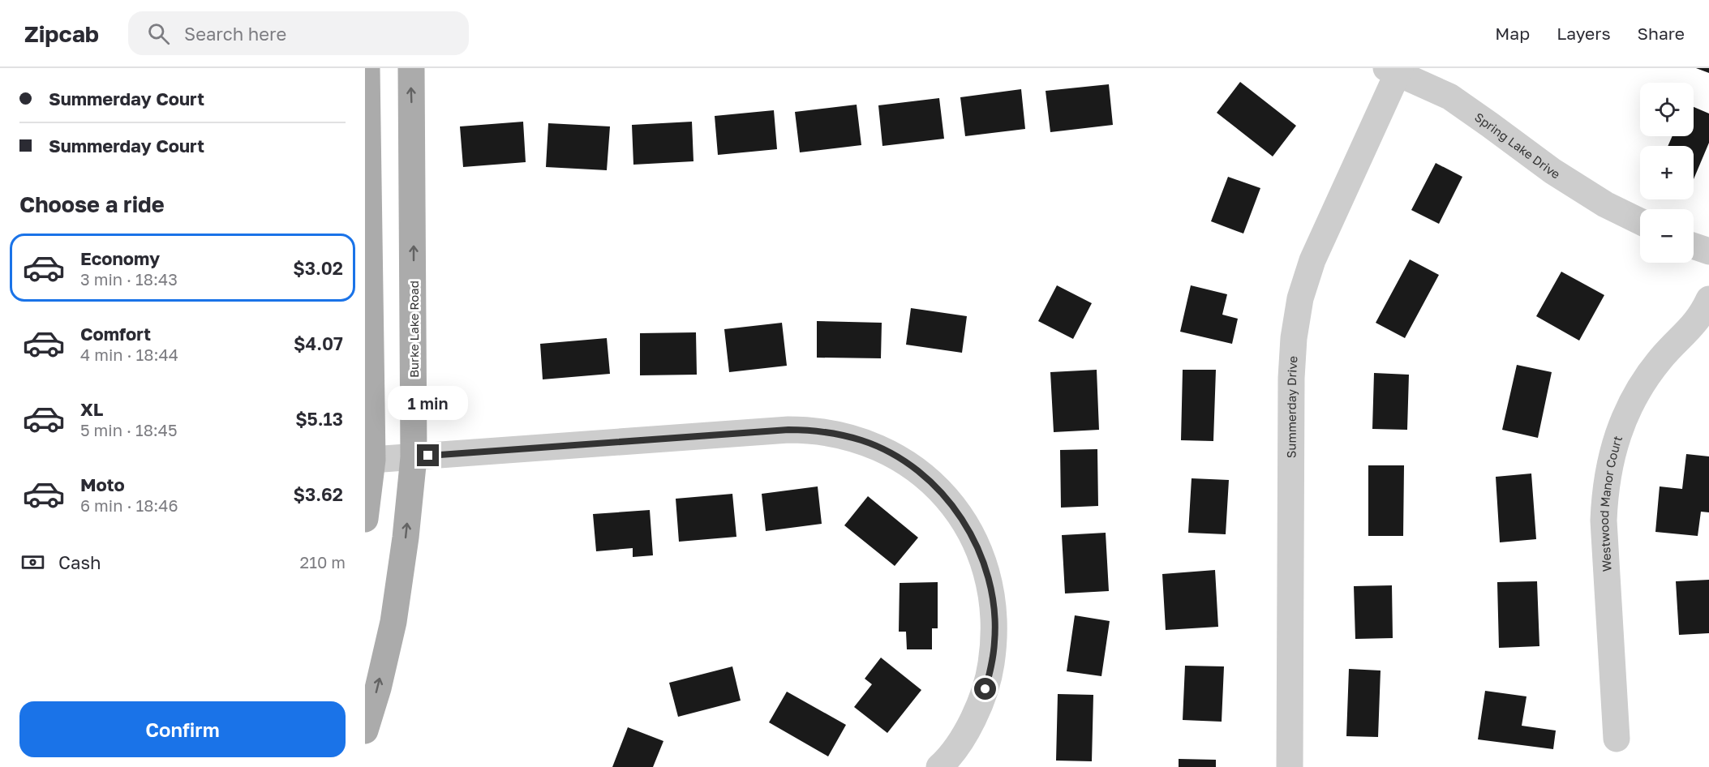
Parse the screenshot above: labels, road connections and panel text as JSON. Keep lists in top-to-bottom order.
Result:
{
  "streets": {
    "main road": ["Burke Lake Road"],
    "street": ["Spring Lake Drive", "Summerday Drive", "Westwood Manor Court"]
  },
  "crossings": [
    ["Spring Lake Drive", "Summerday Drive"]
  ],
  "page": {
    "header": "Zipcab",
    "search": "Search here",
    "nav": ["Map", "Layers", "Share"],
    "banner": ["Summerday Court", "Summerday Court"],
    "map_buttons": ["+", "−"],
    "heading": "Choose a ride",
    "list": [
      {
        "name": "Economy",
        "note": "3 min · 18:43",
        "value": "$3.02"
      },
      {
        "name": "Comfort",
        "note": "4 min · 18:44",
        "value": "$4.07"
      },
      {
        "name": "XL",
        "note": "5 min · 18:45",
        "value": "$5.13"
      },
      {
        "name": "Moto",
        "note": "6 min · 18:46",
        "value": "$3.62"
      }
    ],
    "bubble": "1 min",
    "pay": ["Cash", "210 m"],
    "buttons": "Confirm"
  }
}
